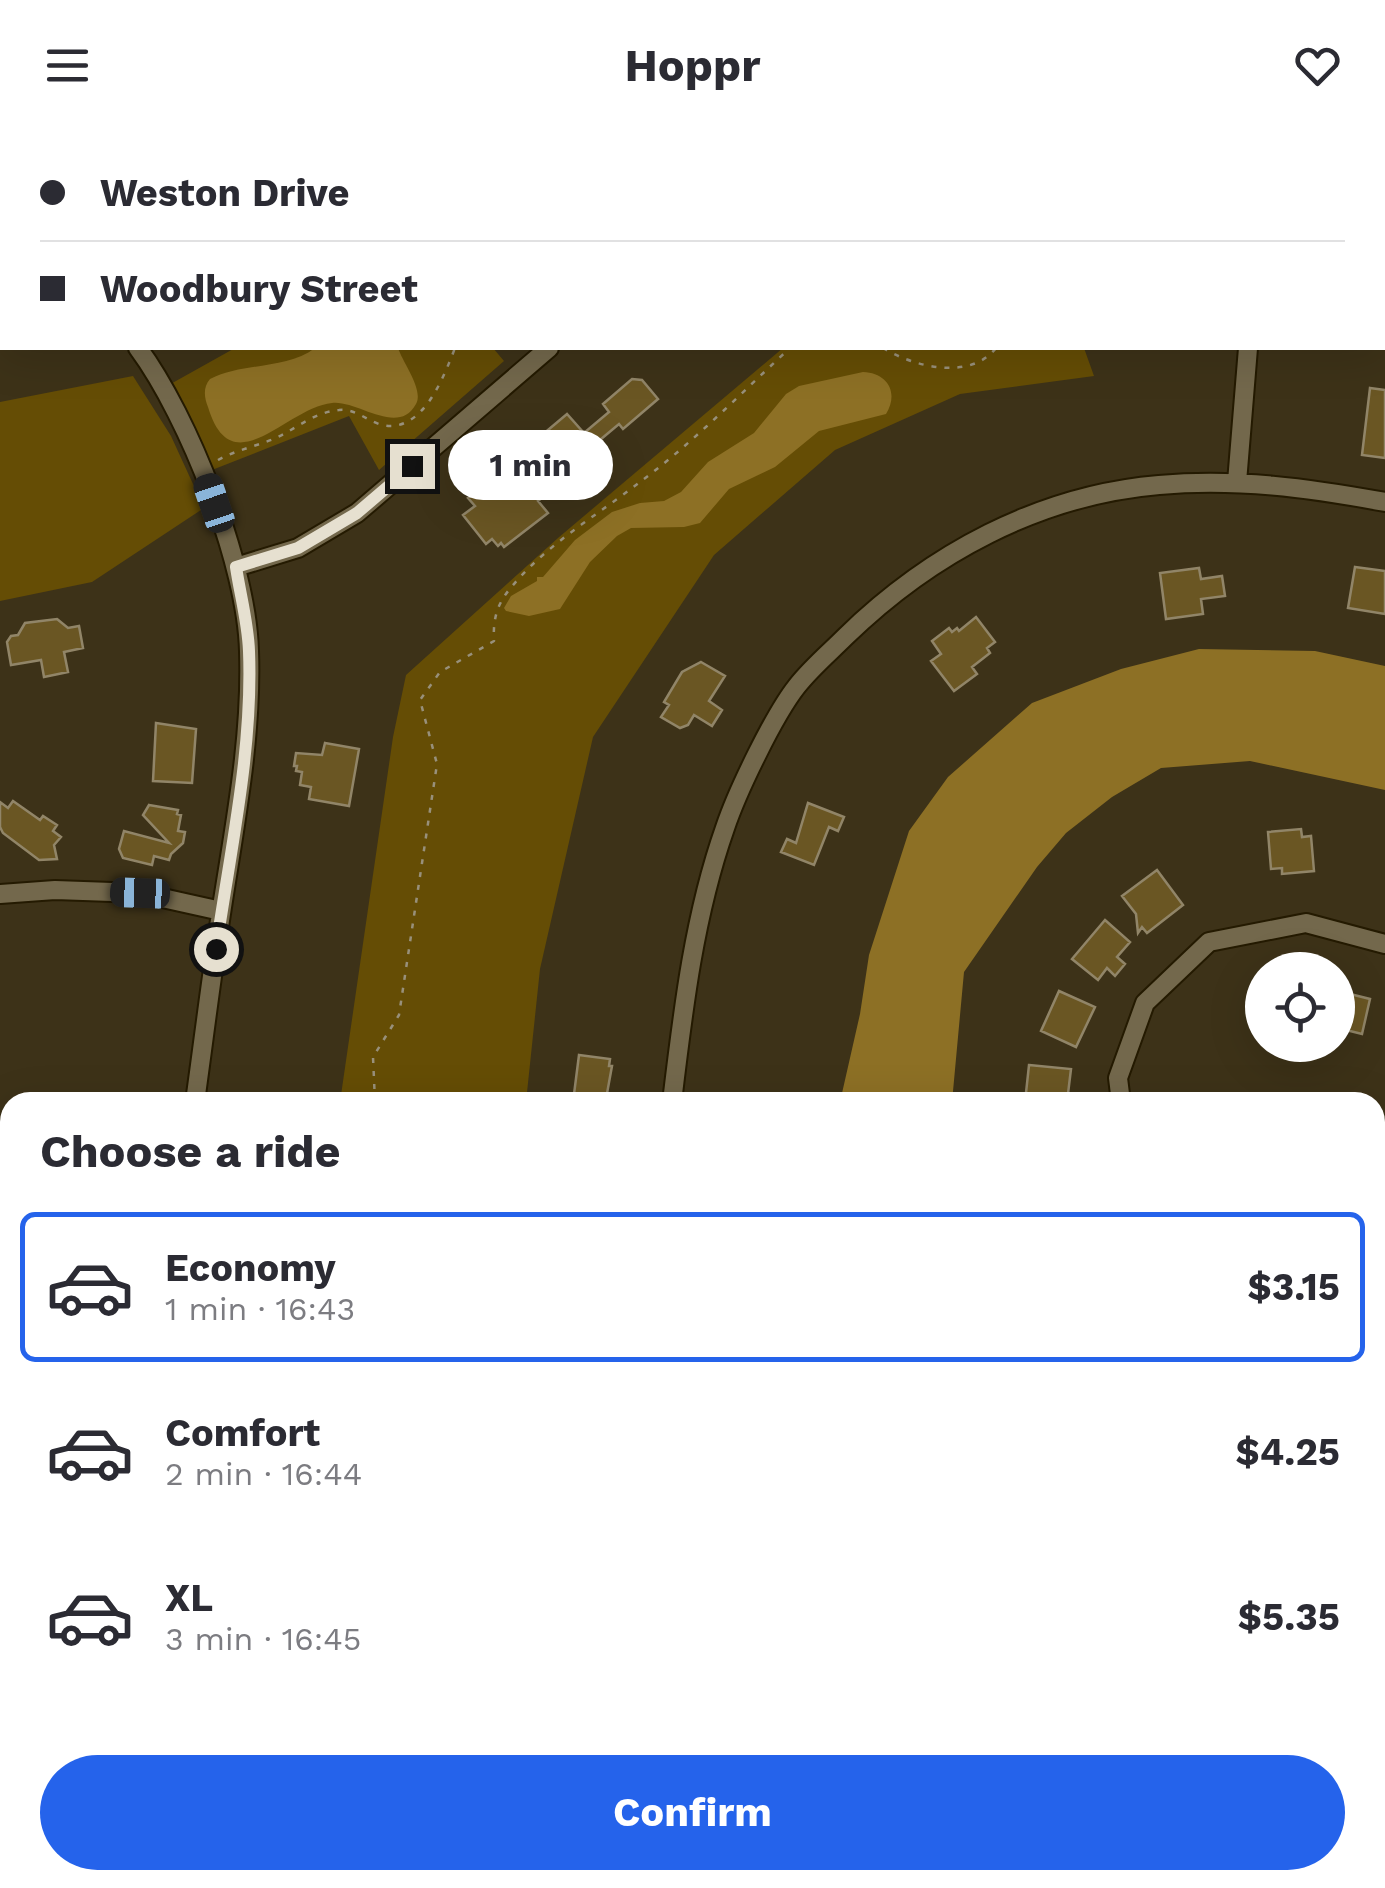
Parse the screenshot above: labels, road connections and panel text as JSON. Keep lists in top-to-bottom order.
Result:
{
  "page": {
    "header": "Hoppr",
    "banner": ["Weston Drive", "Woodbury Street"],
    "bubble": "1 min",
    "heading": "Choose a ride",
    "list": [
      {
        "name": "Economy",
        "note": "1 min · 16:43",
        "value": "$3.15"
      },
      {
        "name": "Comfort",
        "note": "2 min · 16:44",
        "value": "$4.25"
      },
      {
        "name": "XL",
        "note": "3 min · 16:45",
        "value": "$5.35"
      }
    ],
    "buttons": "Confirm"
  }
}
